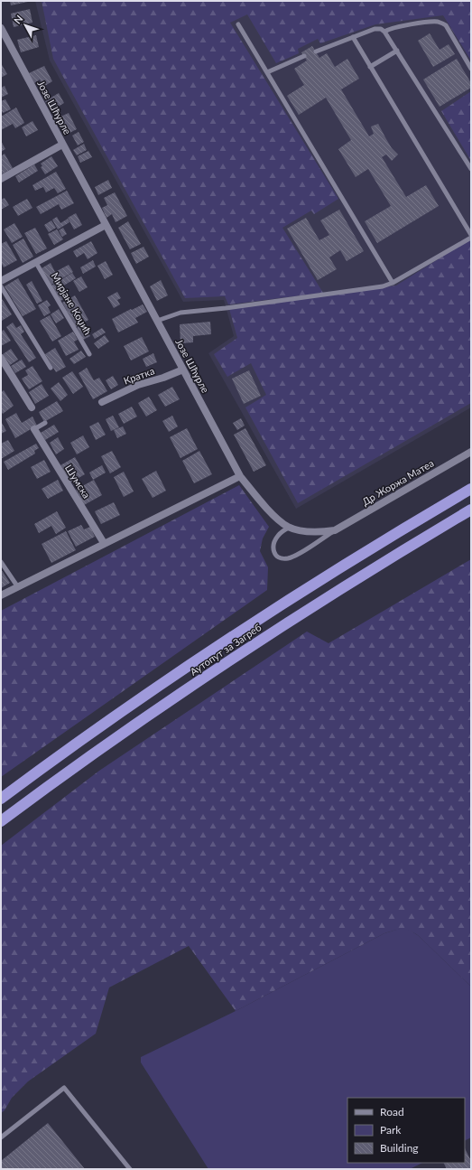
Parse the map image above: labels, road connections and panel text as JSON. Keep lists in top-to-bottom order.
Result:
{
  "streets": {
    "highway": ["Аутопут за Загреб"],
    "street": [
      "Јозе Шћурле",
      "Кратка",
      "Шумска",
      "Др Жоржа Матеа"
    ],
    "lane": ["Мирјане Коџић"]
  },
  "crossings": [
    ["Јозе Шћурле", "Кратка"]
  ],
  "legend": ["Road", "Park", "Building"],
  "north": "top left"
}
